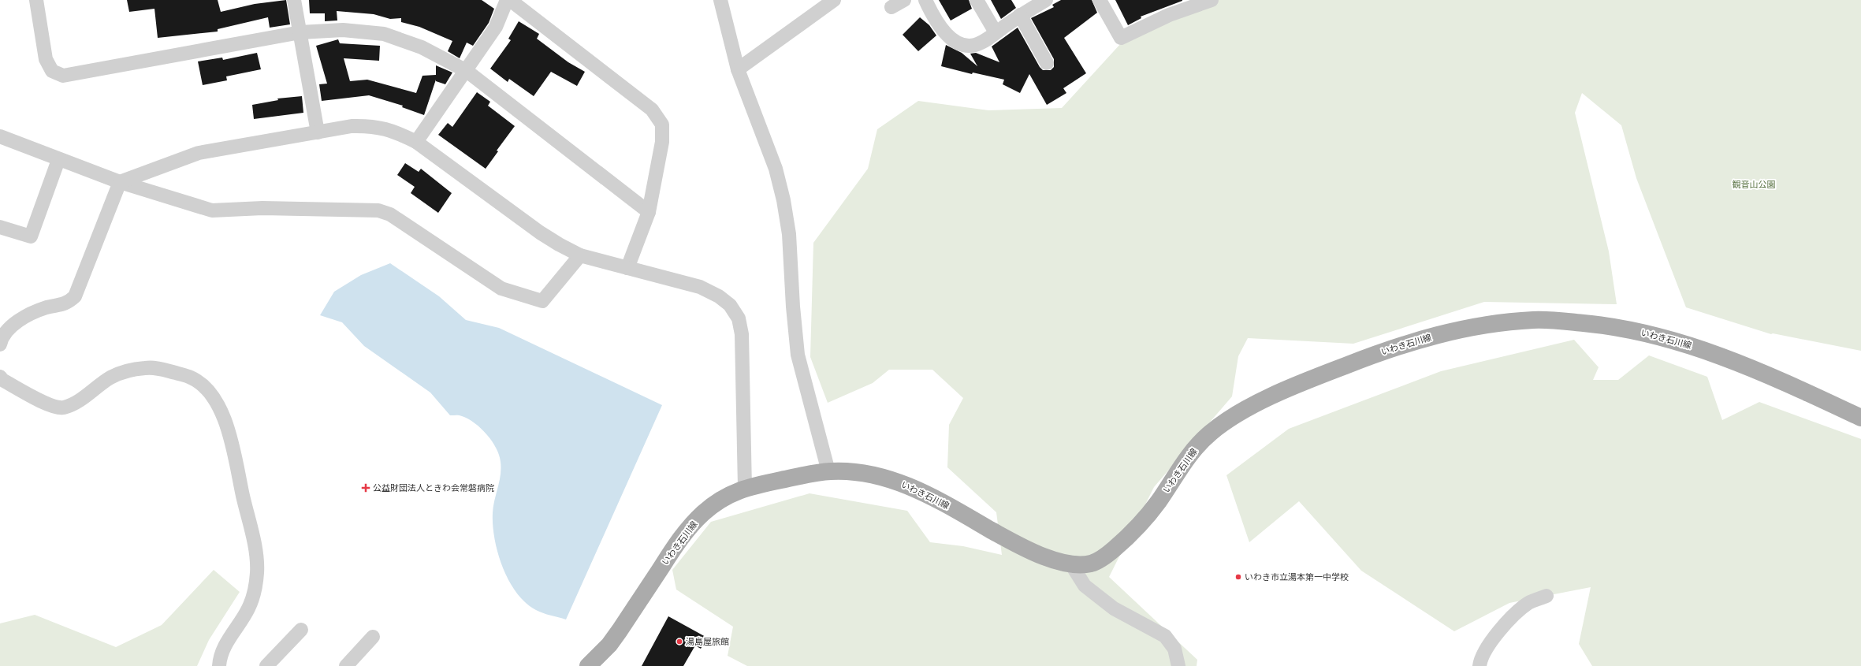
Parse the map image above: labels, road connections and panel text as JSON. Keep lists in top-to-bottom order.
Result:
{
  "streets": {
    "main road": ["いわき石川線"]
  },
  "parks": ["観音山公園"],
  "places": {
    "health": ["公益財団法人ときわ会常磐病院"],
    "other": ["いわき市立湯本第一中学校", "湯島屋旅館"]
  }
}
